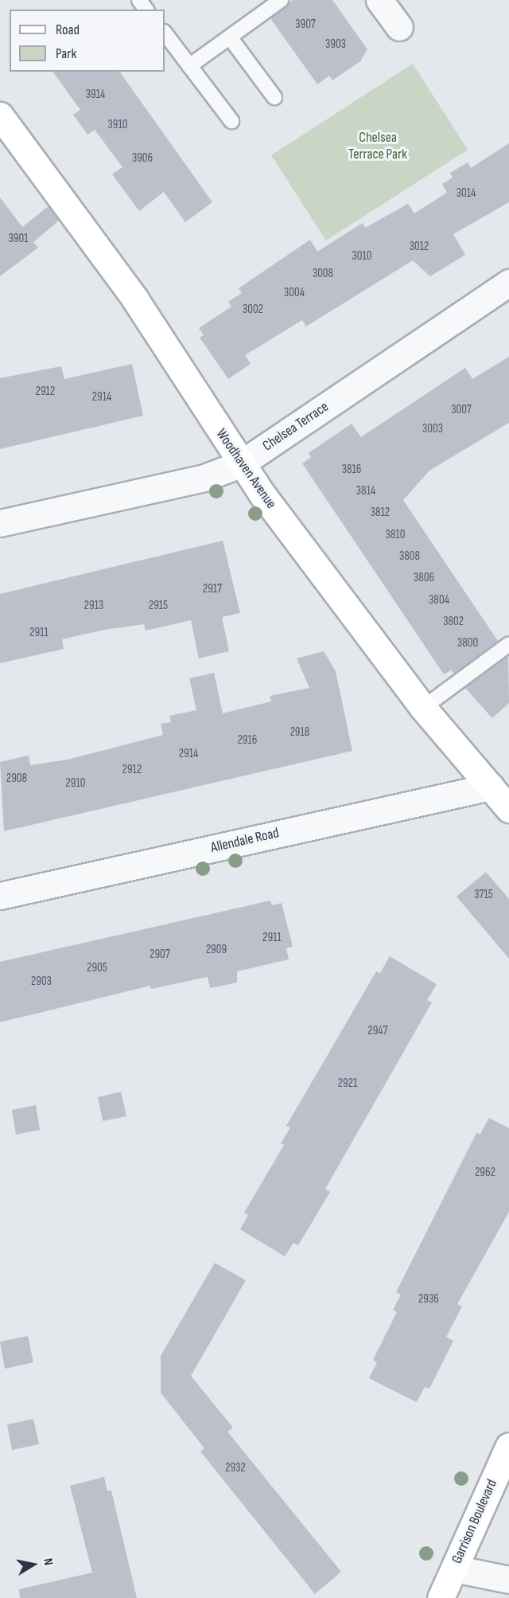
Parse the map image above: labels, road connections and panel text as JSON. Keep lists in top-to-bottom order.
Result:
{
  "streets": {
    "street": [
      "Chelsea Terrace",
      "Woodhaven Avenue",
      "Allendale Road",
      "Garrison Boulevard"
    ]
  },
  "crossings": [
    ["Chelsea Terrace", "Woodhaven Avenue"],
    ["Woodhaven Avenue", "Allendale Road"]
  ],
  "parks": ["Chelsea Terrace Park"],
  "house_numbers": [
    "3907",
    "3903",
    "3914",
    "3910",
    "3906",
    "3014",
    "3901",
    "3012",
    "3010",
    "3008",
    "3004",
    "3002",
    "2912",
    "2914",
    "3007",
    "3003",
    "3816",
    "3814",
    "3812",
    "3810",
    "3808",
    "3806",
    "2917",
    "3804",
    "2913",
    "2915",
    "3802",
    "2911",
    "3800",
    "2918",
    "2916",
    "2914",
    "2912",
    "2908",
    "2910",
    "3715",
    "2911",
    "2909",
    "2907",
    "2905",
    "2903",
    "2947",
    "2921",
    "2962",
    "2936",
    "2932"
  ],
  "legend": ["Road", "Park"],
  "north": "right"
}
